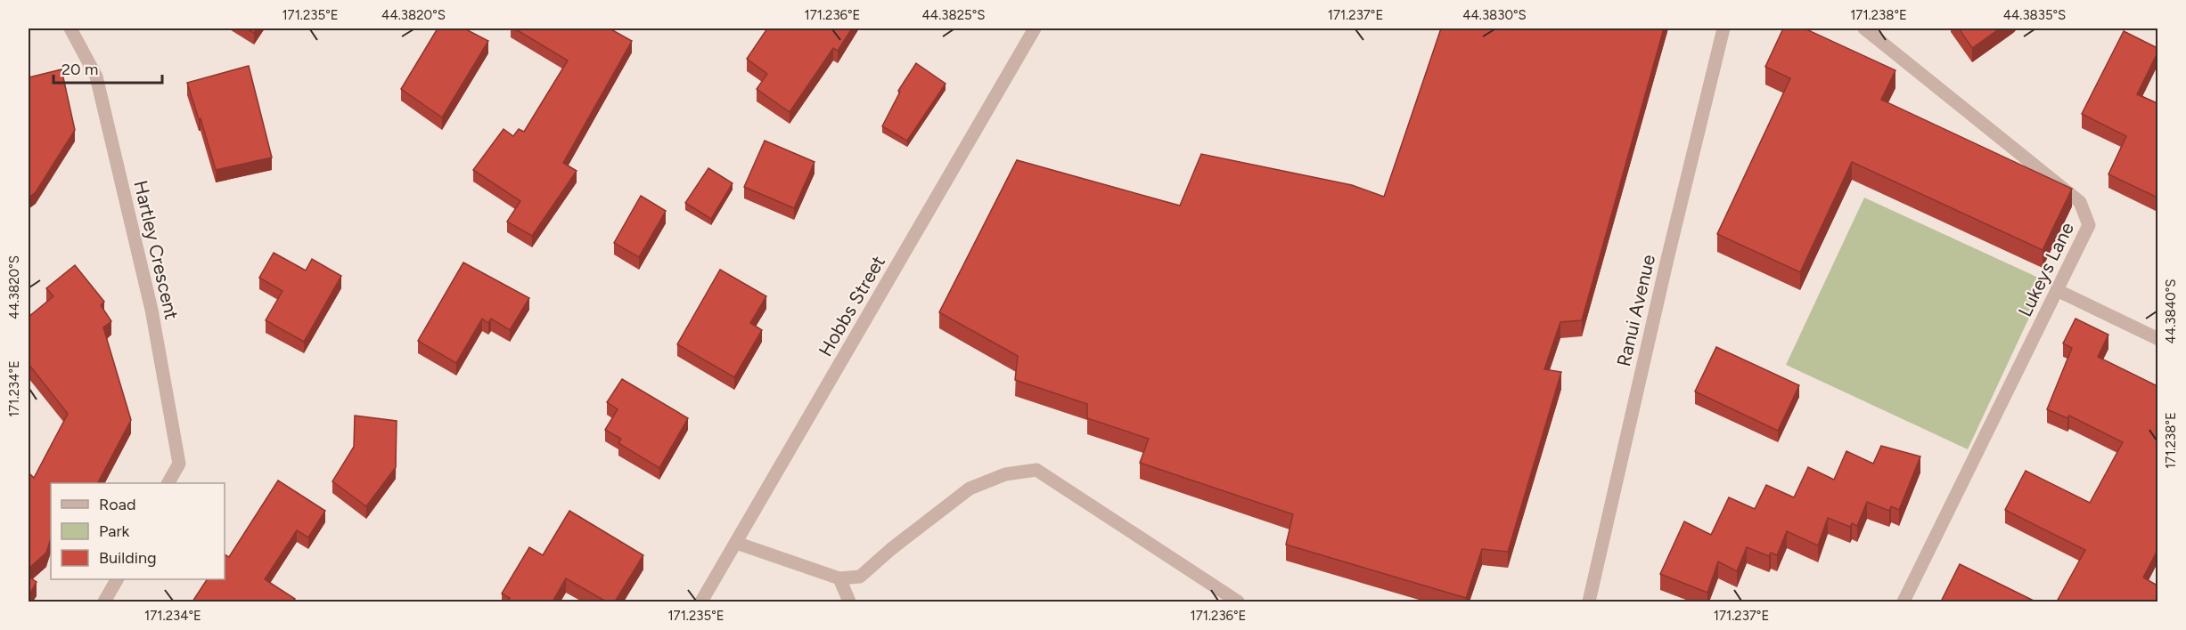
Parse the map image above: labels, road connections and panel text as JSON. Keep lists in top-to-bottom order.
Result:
{
  "streets": {
    "street": [
      "Hartley Crescent",
      "Lukeys Lane",
      "Hobbs Street",
      "Ranui Avenue"
    ]
  },
  "legend": ["Road", "Park", "Building"],
  "scale_bar": "20 m",
  "coordinates": [
    "171.235°E",
    "44.3820°S",
    "171.236°E",
    "44.3825°S",
    "171.237°E",
    "44.3830°S",
    "171.238°E",
    "44.3835°S",
    "44.3840°S",
    "171.234°E"
  ]
}
